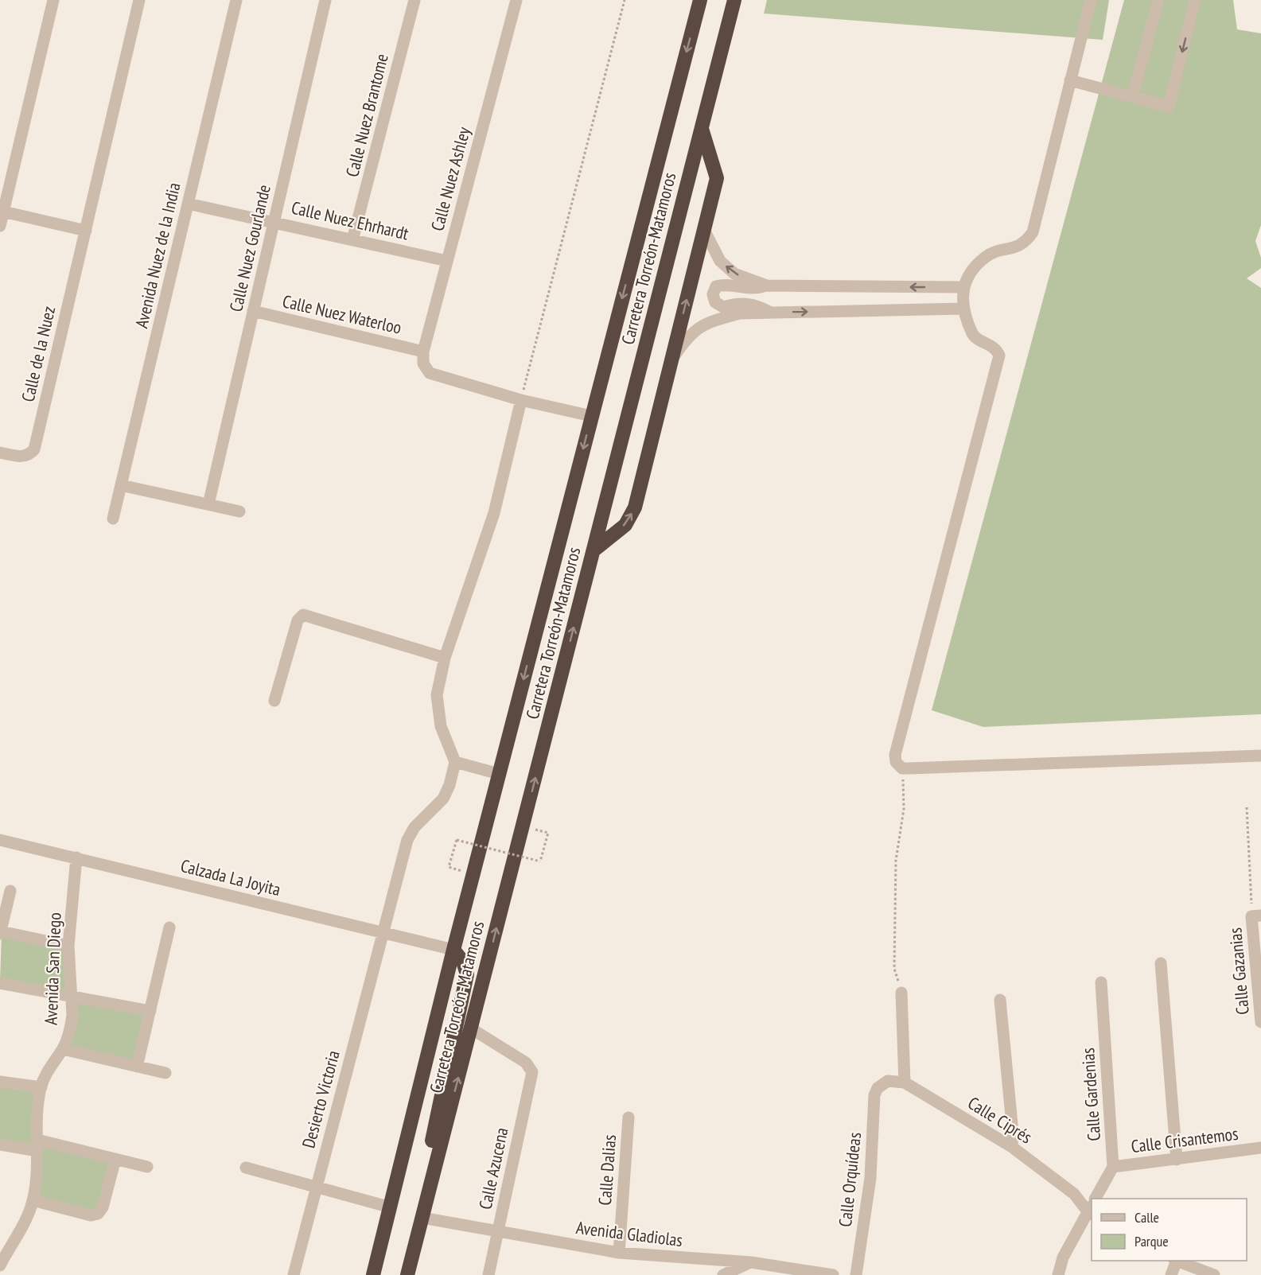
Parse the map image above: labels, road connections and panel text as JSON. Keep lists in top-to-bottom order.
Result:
{
  "streets": {
    "highway": ["Carretera Torreón-Matamoros"],
    "street": [
      "Calle Nuez Brantome",
      "Calle Nuez Ashley",
      "Calle Nuez Ehrhardt",
      "Calle Nuez Gourlande",
      "Avenida Nuez de la India",
      "Calle Nuez Waterloo",
      "Calle de la Nuez",
      "Calzada La Joyita",
      "Avenida San Diego",
      "Calle Gazanias",
      "Calle Gardenias",
      "Desierto Victoria",
      "Calle Ciprés",
      "Calle Crisantemos",
      "Calle Azucena",
      "Calle Dalias",
      "Calle Orquídeas",
      "Avenida Gladiolas"
    ]
  },
  "crossings": [
    ["Calle Nuez Brantome", "Calle Nuez Ehrhardt"],
    ["Calle Nuez Ashley", "Calle Nuez Ehrhardt"],
    ["Calle Nuez Ashley", "Calle Nuez Waterloo"],
    ["Calle Nuez Ehrhardt", "Calle Nuez Gourlande"],
    ["Calle Nuez Ehrhardt", "Avenida Nuez de la India"],
    ["Calle Nuez Gourlande", "Calle Nuez Waterloo"],
    ["Carretera Torreón-Matamoros", "Calle Azucena"],
    ["Carretera Torreón-Matamoros", "Avenida Gladiolas"],
    ["Calzada La Joyita", "Avenida San Diego"],
    ["Calzada La Joyita", "Desierto Victoria"],
    ["Calle Gardenias", "Calle Crisantemos"],
    ["Calle Ciprés", "Calle Orquídeas"],
    ["Calle Azucena", "Avenida Gladiolas"],
    ["Calle Dalias", "Avenida Gladiolas"]
  ],
  "legend": ["Calle", "Parque"]
}
